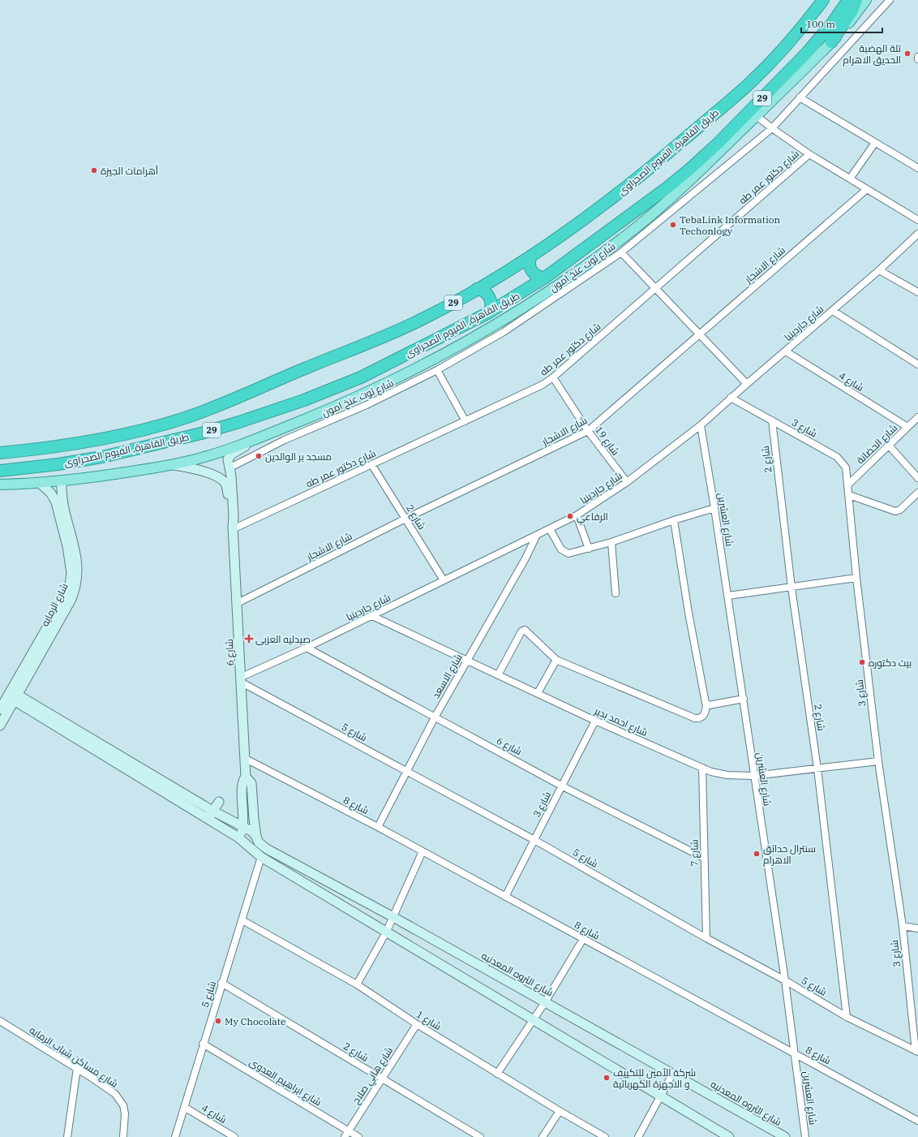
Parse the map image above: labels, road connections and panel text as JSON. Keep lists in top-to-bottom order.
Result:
{
  "streets": {
    "highway": ["29", "طريق القاهرة, الفيوم الصحراوى"],
    "street": [
      "شارع دكتور عمر طه",
      "شارع الاشجار",
      "شارع توت عنخ امون",
      "شارع جاردينيا",
      "شارع 4",
      "شارع 3",
      "شارع 19",
      "شارع الحضانة",
      "شارع 2",
      "شارع العشرين",
      "شارع الرمايه",
      "شارع 6",
      "شارع الاسعد",
      "شارع احمد بدير",
      "شارع 5",
      "شارع 8",
      "شارع 7",
      "شارع الثروه المعدنيه",
      "شارع 1",
      "شارع مساكن شباب الرمايه",
      "شارع هاني صلاح",
      "شارع ابراهيم العدوى"
    ]
  },
  "crossings": [
    ["شارع دكتور عمر طه", "شارع 19"],
    ["شارع دكتور عمر طه", "شارع 2"],
    ["شارع دكتور عمر طه", "شارع 6"],
    ["شارع الاشجار", "شارع 19"],
    ["شارع الاشجار", "شارع 2"],
    ["شارع الاشجار", "شارع 6"],
    ["شارع توت عنخ امون", "شارع 6"],
    ["شارع جاردينيا", "شارع 4"],
    ["شارع جاردينيا", "شارع 3"],
    ["شارع جاردينيا", "شارع 19"],
    ["شارع جاردينيا", "شارع 2"],
    ["شارع جاردينيا", "شارع العشرين"],
    ["شارع جاردينيا", "شارع 6"],
    ["شارع جاردينيا", "شارع الاسعد"],
    ["شارع جاردينيا", "شارع احمد بدير"],
    ["شارع جاردينيا", "شارع 5"],
    ["شارع 4", "شارع الحضانة"],
    ["شارع 4", "شارع 5"],
    ["شارع 3", "شارع الحضانة"],
    ["شارع 3", "شارع 2"],
    ["شارع 3", "شارع 6"],
    ["شارع 3", "شارع احمد بدير"],
    ["شارع 3", "شارع 5"],
    ["شارع 3", "شارع 8"],
    ["شارع 2", "شارع احمد بدير"],
    ["شارع 2", "شارع 5"],
    ["شارع 2", "شارع هاني صلاح"],
    ["شارع العشرين", "شارع احمد بدير"],
    ["شارع العشرين", "شارع 5"],
    ["شارع العشرين", "شارع 8"],
    ["شارع الرمايه", "شارع الثروه المعدنيه"],
    ["شارع 6", "شارع الاسعد"],
    ["شارع 6", "شارع 5"],
    ["شارع 6", "شارع 8"],
    ["شارع 6", "شارع 7"],
    ["شارع 6", "شارع الثروه المعدنيه"],
    ["شارع الاسعد", "شارع احمد بدير"],
    ["شارع الاسعد", "شارع 5"],
    ["شارع الاسعد", "شارع 8"],
    ["شارع احمد بدير", "شارع 7"],
    ["شارع 5", "شارع 7"],
    ["شارع 5", "شارع 1"],
    ["شارع 5", "شارع ابراهيم العدوى"],
    ["شارع 1", "شارع هاني صلاح"],
    ["شارع هاني صلاح", "شارع ابراهيم العدوى"]
  ],
  "places": {
    "other": [
      "تلة الهضبة الحديق الاهرام",
      "أهرامات الجيزة",
      "TebaLink Information Techonlogy",
      "مسجد بر الوالدين",
      "الرفاعي",
      "بيت دكتوره",
      "سنترال حدائق الاهرام",
      "My Chocolate",
      "شركة الأمين للتكييف و الاجهزة الكهربائية"
    ],
    "health": ["صيدليه العزبى"]
  },
  "scale_bar": "100 m"
}
